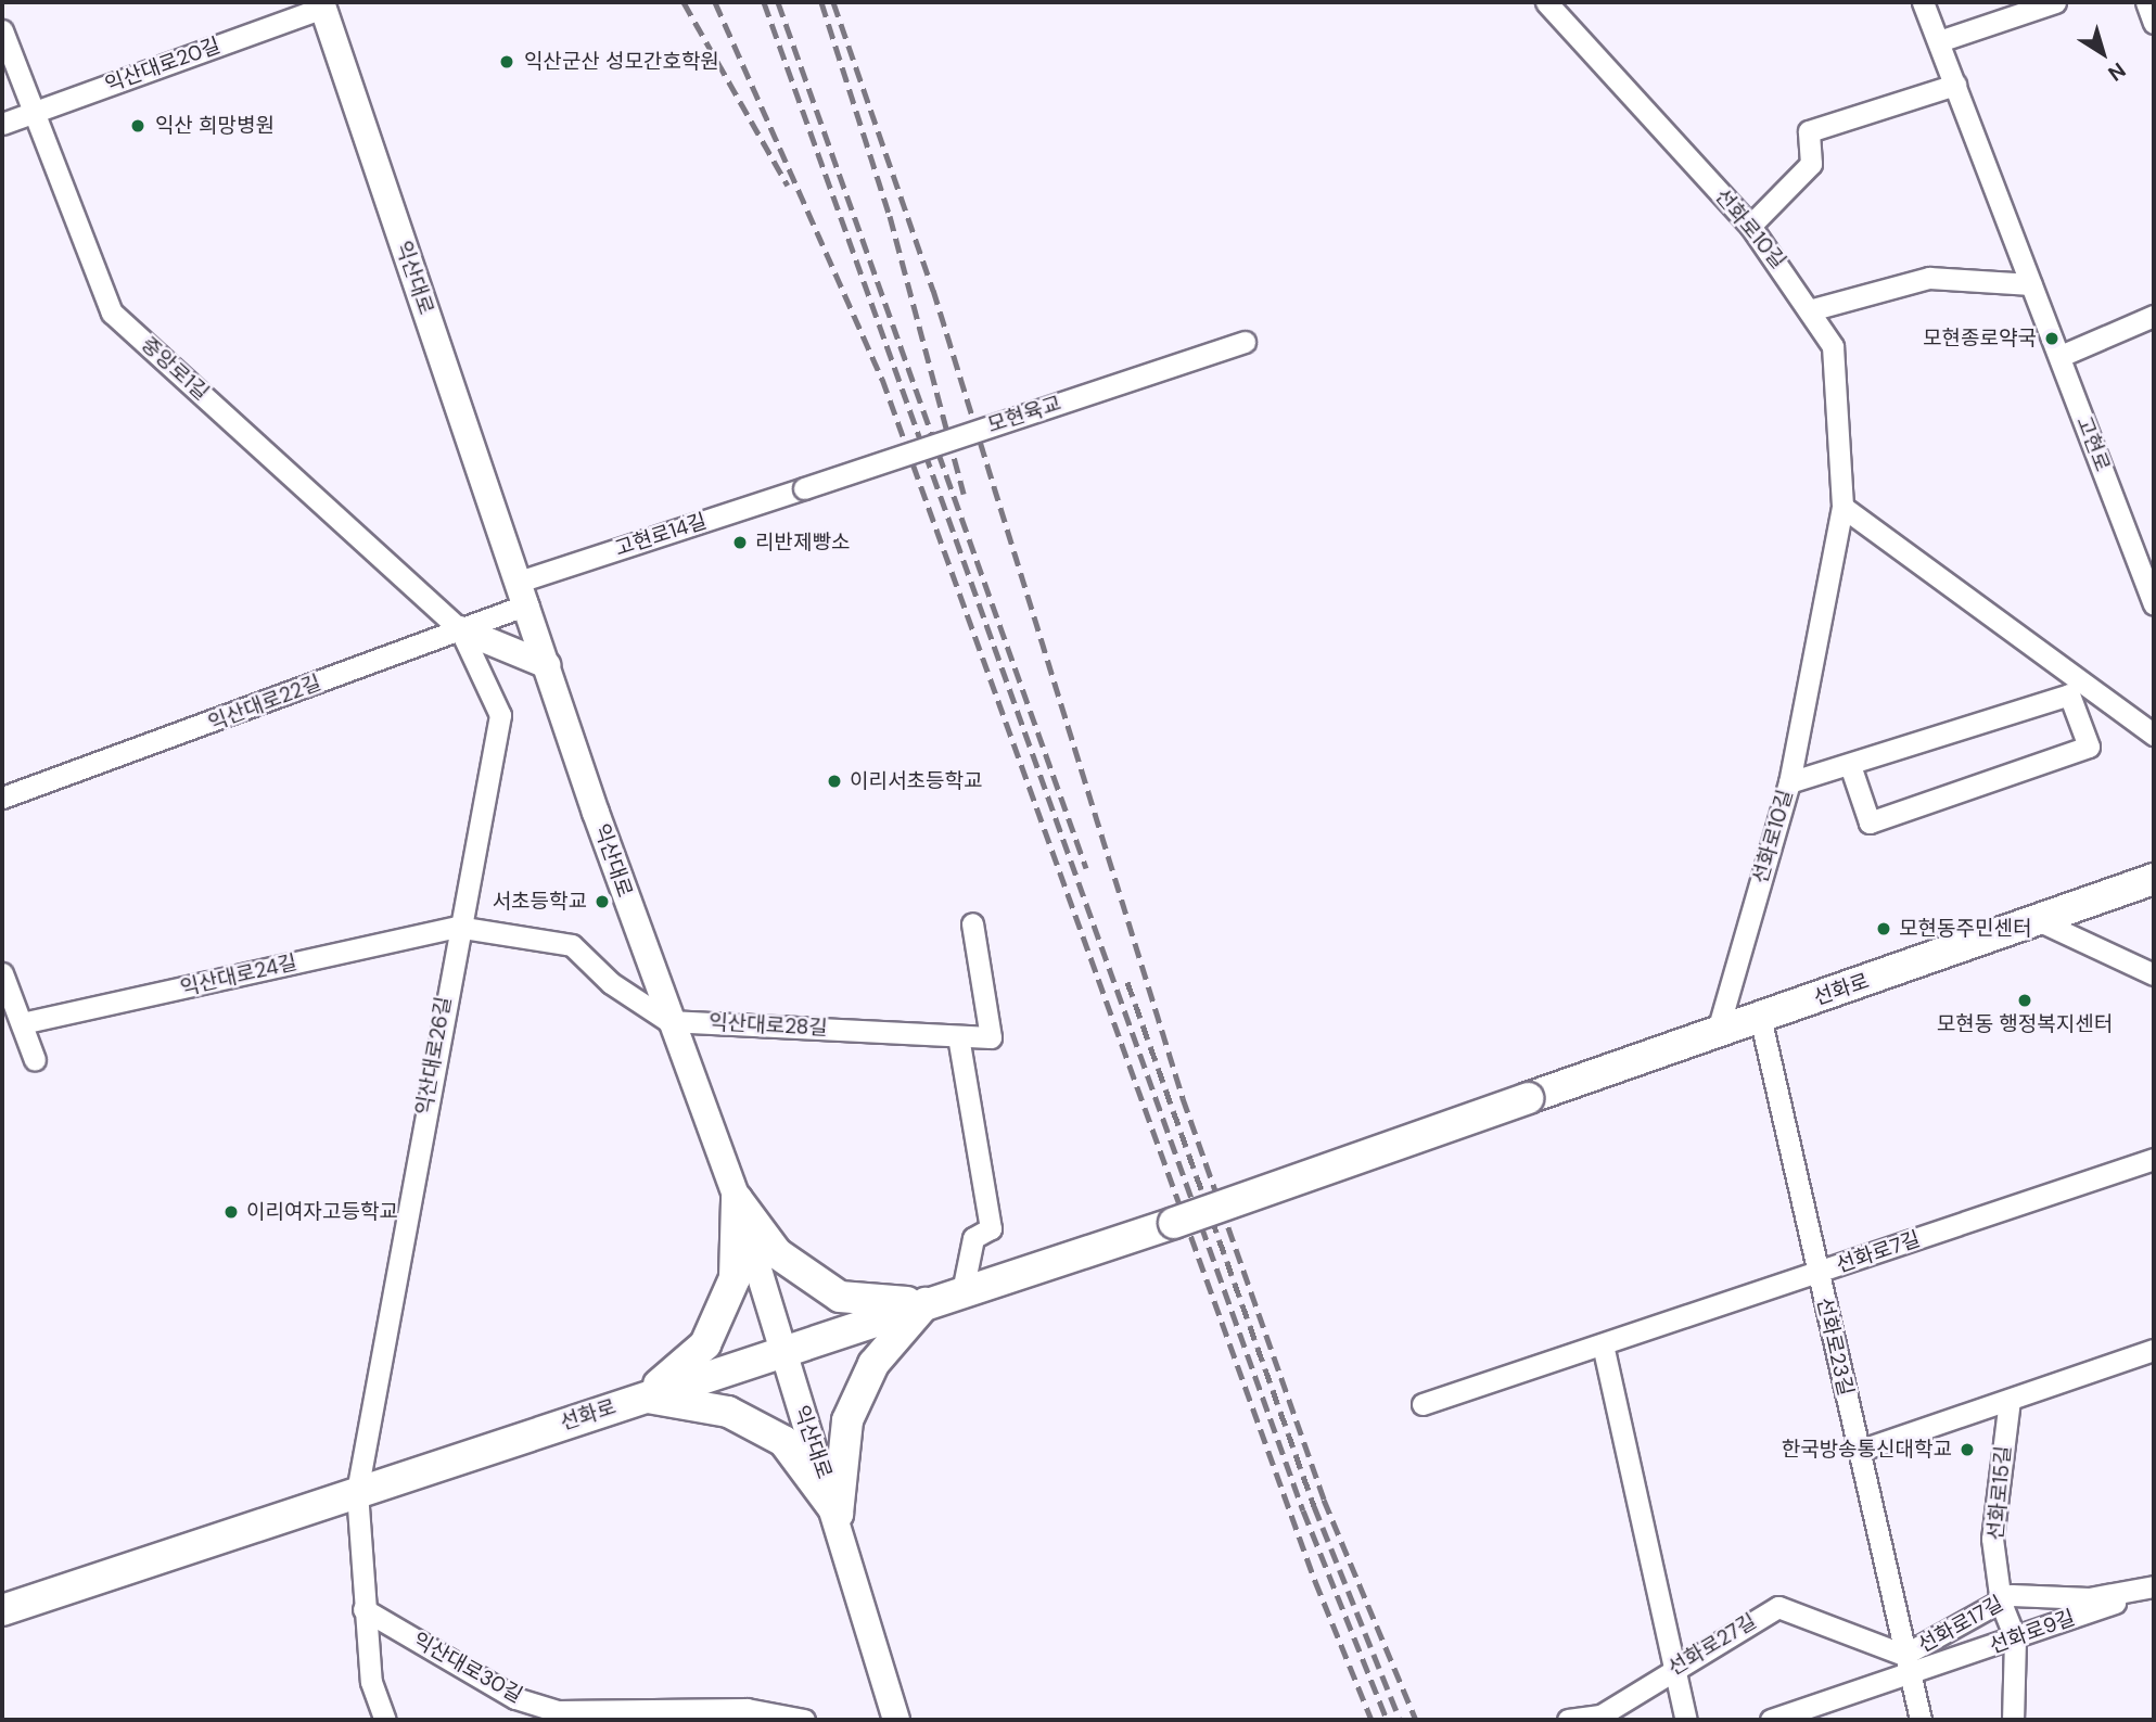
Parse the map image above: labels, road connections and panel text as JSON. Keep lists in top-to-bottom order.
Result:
{
  "streets": {
    "main road": ["선화로"],
    "street": [
      "익산대로20길",
      "선화로10길",
      "익산대로",
      "중앙로1길",
      "모현육교",
      "고현로",
      "고현로14길",
      "익산대로22길",
      "익산대로24길",
      "익산대로28길",
      "익산대로26길",
      "선화로7길",
      "선화로23길",
      "선화로15길",
      "선화로17길",
      "선화로9길",
      "선화로27길",
      "익산대로30길"
    ]
  },
  "crossings": [
    ["익산대로20길", "익산대로"],
    ["익산대로20길", "중앙로1길"],
    ["선화로10길", "선화로"],
    ["익산대로", "고현로14길"],
    ["익산대로", "익산대로22길"],
    ["익산대로", "선화로"],
    ["익산대로", "익산대로28길"],
    ["중앙로1길", "익산대로22길"],
    ["중앙로1길", "익산대로26길"],
    ["모현육교", "고현로14길"],
    ["고현로14길", "익산대로22길"],
    ["익산대로22길", "익산대로26길"],
    ["익산대로24길", "익산대로26길"],
    ["선화로", "익산대로26길"],
    ["선화로", "선화로23길"],
    ["익산대로26길", "익산대로30길"],
    ["선화로7길", "선화로23길"],
    ["선화로23길", "선화로17길"],
    ["선화로23길", "선화로9길"],
    ["선화로23길", "선화로27길"],
    ["선화로15길", "선화로17길"],
    ["선화로15길", "선화로9길"],
    ["선화로17길", "선화로9길"],
    ["선화로17길", "선화로27길"],
    ["선화로9길", "선화로27길"]
  ],
  "places": [
    "익산군산 성모간호학원",
    "익산 희망병원",
    "모현종로약국",
    "리반제빵소",
    "이리서초등학교",
    "서초등학교",
    "모현동주민센터",
    "모현동 행정복지센터",
    "이리여자고등학교",
    "한국방송통신대학교"
  ],
  "north": "bottom right"
}
